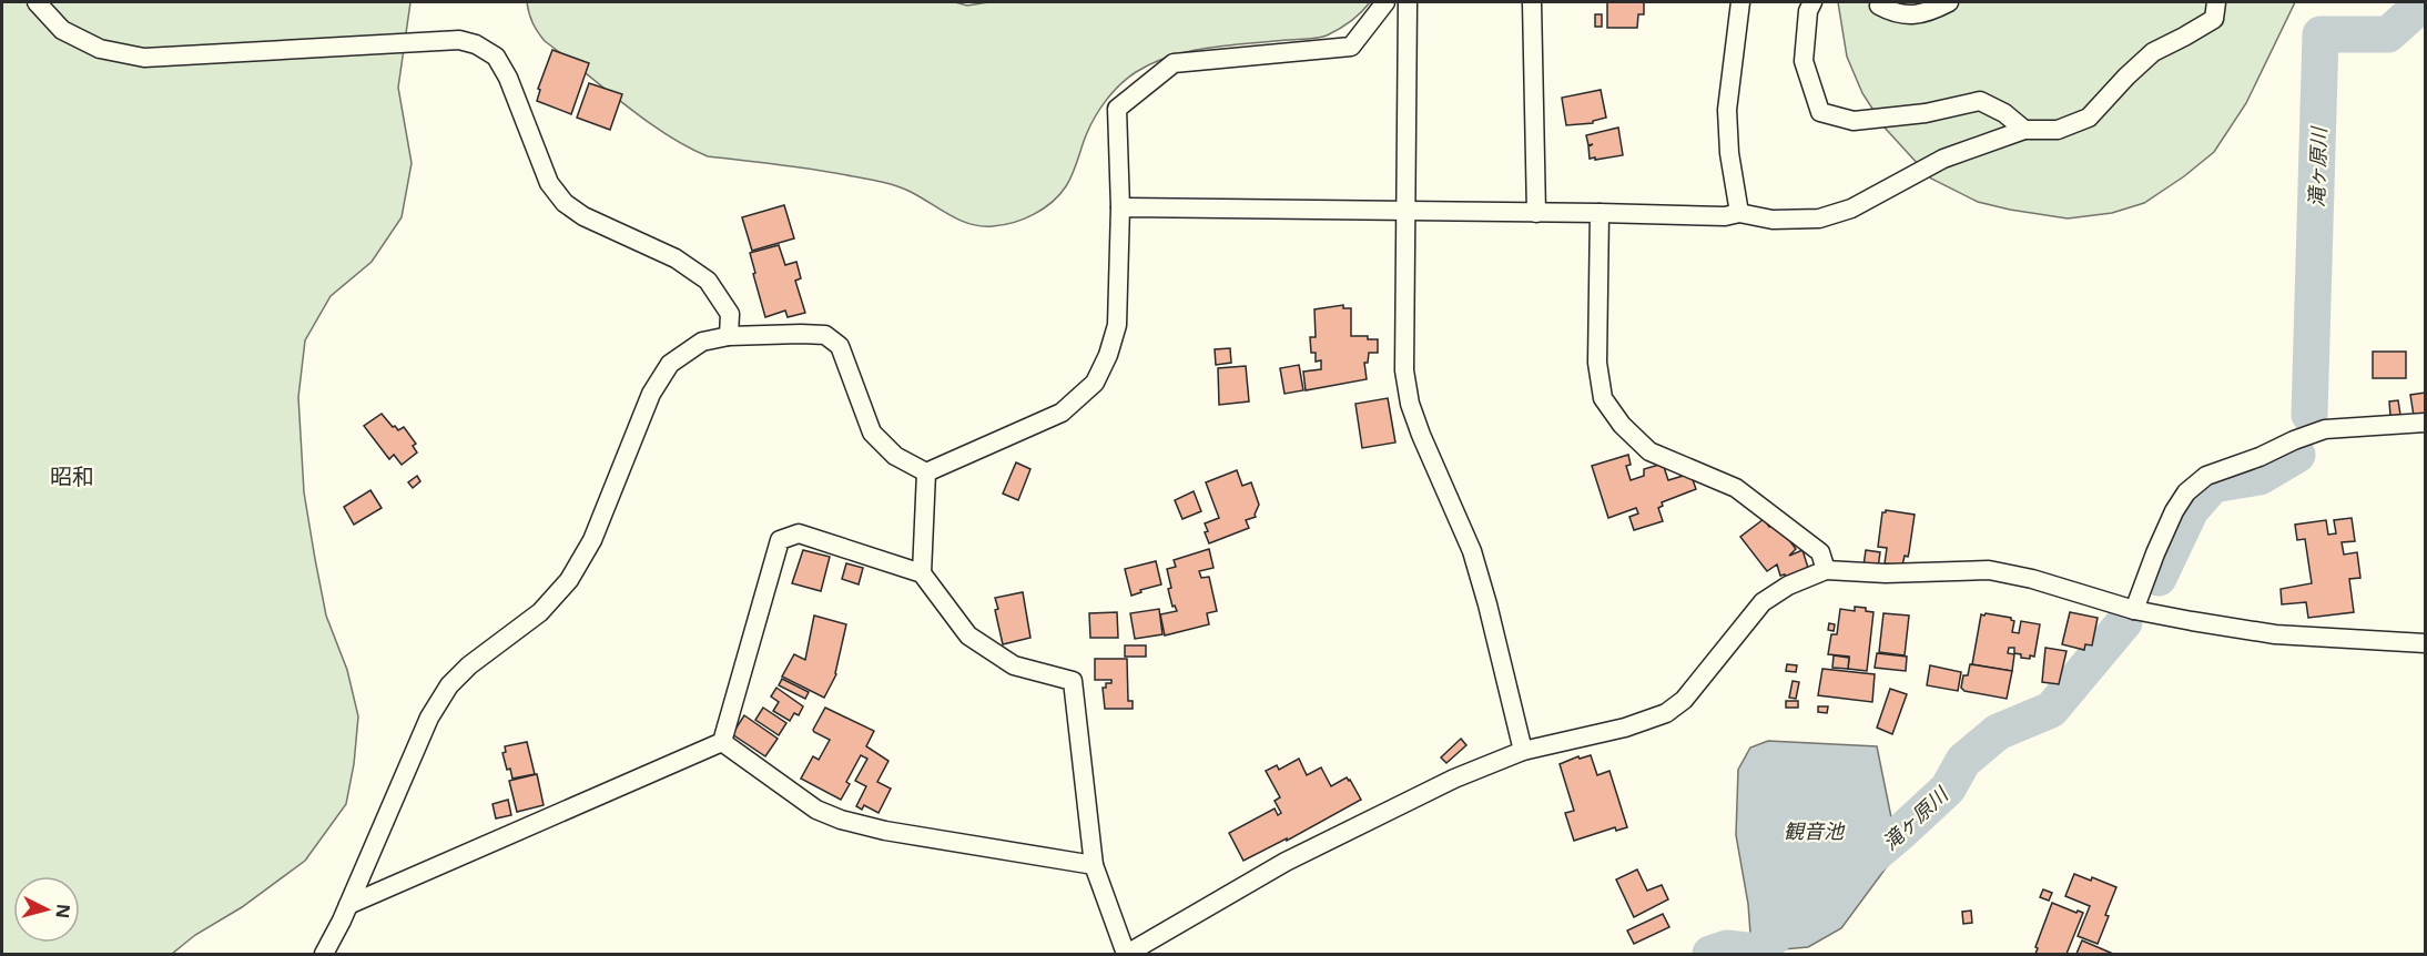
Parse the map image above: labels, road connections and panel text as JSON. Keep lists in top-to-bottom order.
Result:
{
  "districts": ["昭和"],
  "water": ["滝ヶ原川", "観音池"],
  "north": "right"
}
